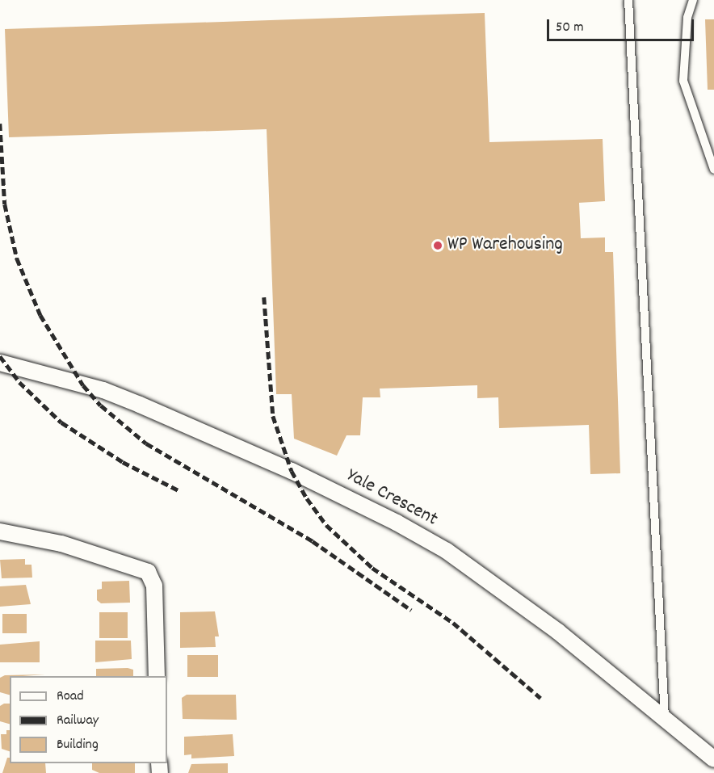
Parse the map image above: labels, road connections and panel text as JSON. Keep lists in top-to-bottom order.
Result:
{
  "streets": {
    "street": ["Yale Crescent"]
  },
  "places": ["WP Warehousing"],
  "legend": ["Road", "Railway", "Building"],
  "scale_bar": "50 m"
}
